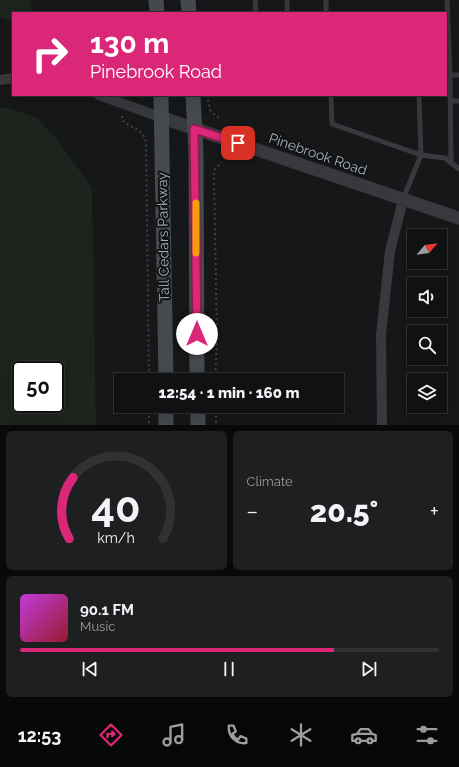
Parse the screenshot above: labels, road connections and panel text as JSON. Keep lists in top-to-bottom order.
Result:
{
  "streets": {
    "main road": ["Tall Cedars Parkway"],
    "street": ["Pinebrook Road"]
  },
  "crossings": [
    ["Pinebrook Road", "Tall Cedars Parkway"]
  ],
  "north": "top right",
  "page": {
    "turn": ["130 m", "Pinebrook Road"],
    "limit": "50",
    "trip": "12:54 · 1 min · 160 m",
    "tile": "Climate",
    "heat": ["−", "20.5°", "+"],
    "song": ["90.1 FM", "Music"],
    "tabs": "12:53",
    "gauge": ["40", "km/h"]
  }
}
